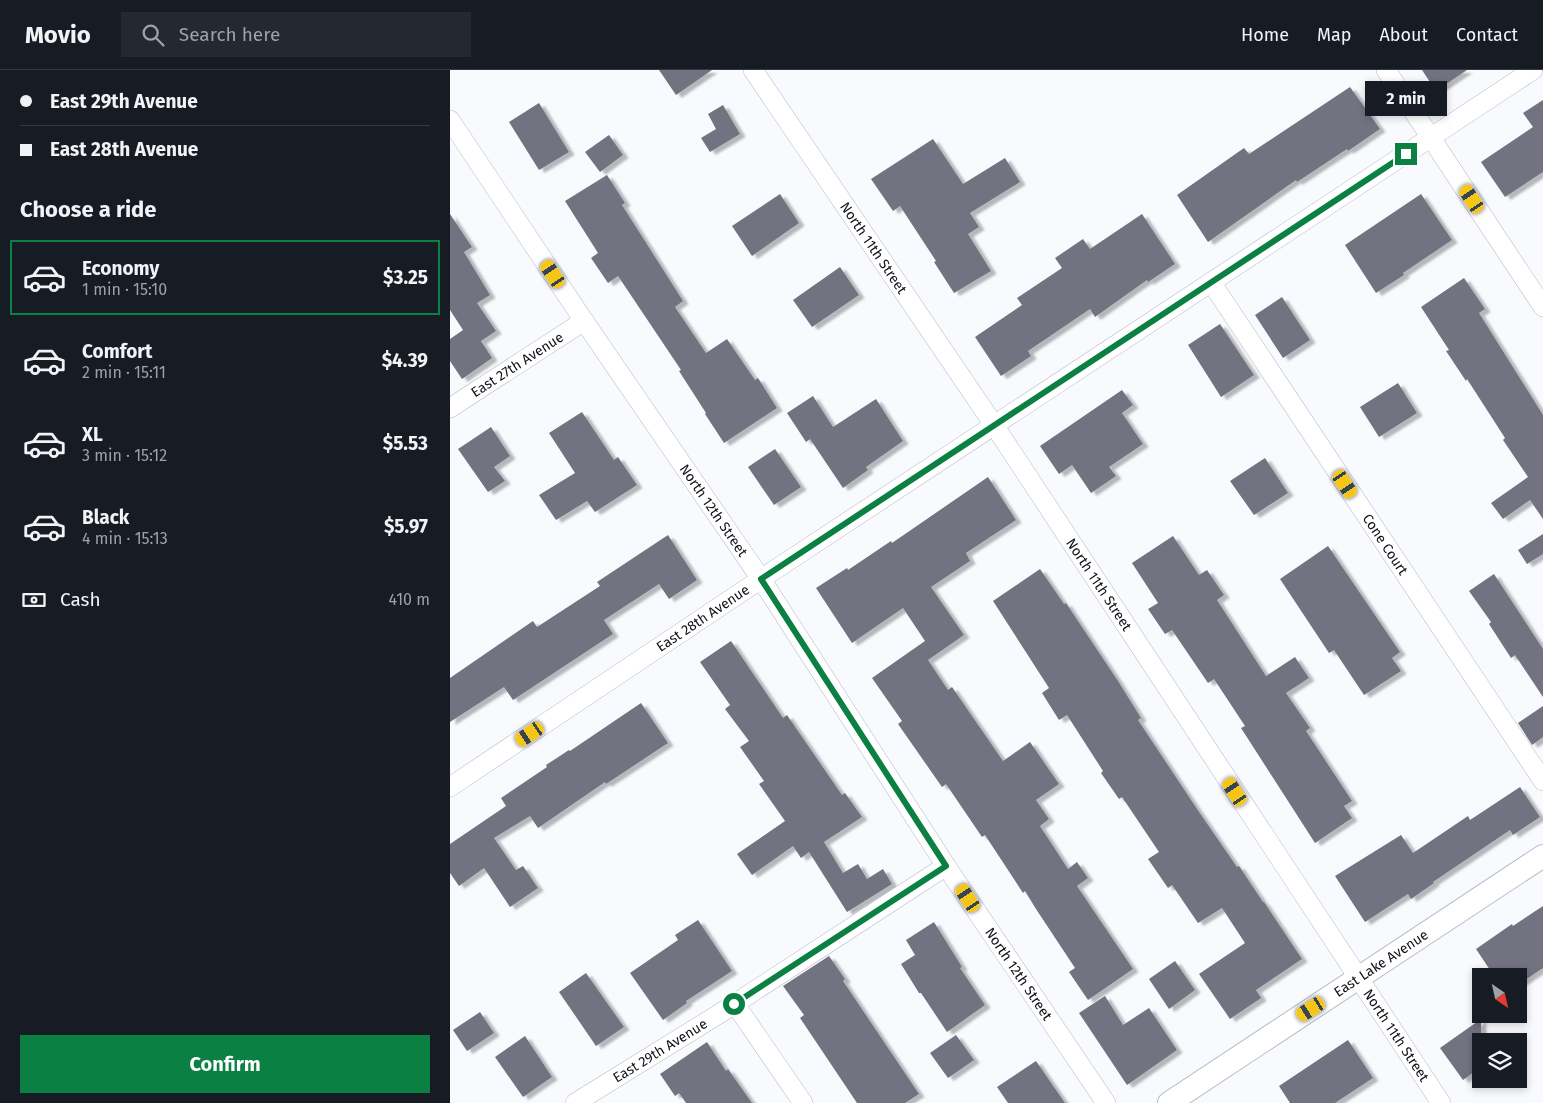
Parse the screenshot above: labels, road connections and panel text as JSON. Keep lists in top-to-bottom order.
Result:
{
  "streets": {
    "street": [
      "North 11th Street",
      "East 27th Avenue",
      "North 12th Street",
      "Cone Court",
      "East 28th Avenue",
      "East Lake Avenue",
      "East 29th Avenue"
    ]
  },
  "crossings": [
    ["North 11th Street", "East 28th Avenue"],
    ["North 11th Street", "East Lake Avenue"],
    ["East 27th Avenue", "North 12th Street"],
    ["North 12th Street", "East 28th Avenue"],
    ["North 12th Street", "East 29th Avenue"],
    ["Cone Court", "East 28th Avenue"]
  ],
  "north": "bottom right",
  "page": {
    "header": "Movio",
    "search": "Search here",
    "nav": [
      "Home",
      "Map",
      "About",
      "Contact"
    ],
    "banner": ["East 29th Avenue", "East 28th Avenue"],
    "bubble": "2 min",
    "heading": "Choose a ride",
    "list": [
      {
        "name": "Economy",
        "note": "1 min · 15:10",
        "value": "$3.25"
      },
      {
        "name": "Comfort",
        "note": "2 min · 15:11",
        "value": "$4.39"
      },
      {
        "name": "XL",
        "note": "3 min · 15:12",
        "value": "$5.53"
      },
      {
        "name": "Black",
        "note": "4 min · 15:13",
        "value": "$5.97"
      }
    ],
    "pay": ["Cash", "410 m"],
    "buttons": "Confirm"
  }
}
